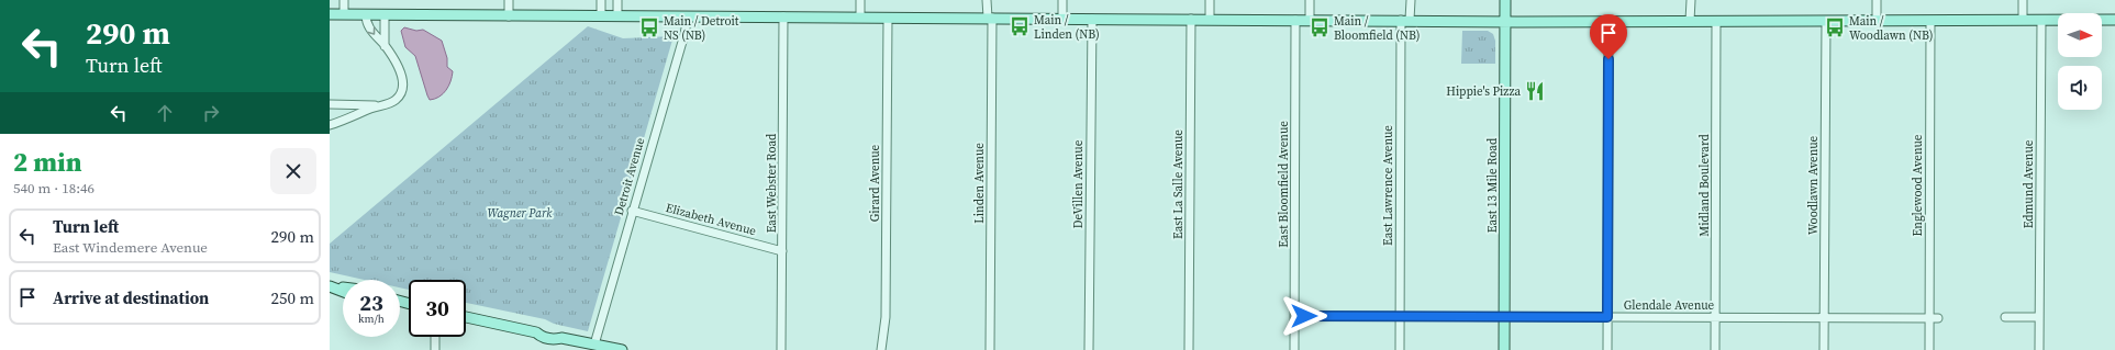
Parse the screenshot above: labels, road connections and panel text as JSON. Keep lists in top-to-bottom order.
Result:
{
  "streets": {
    "main road": ["East 13 Mile Road"],
    "street": [
      "Detroit Avenue",
      "East Webster Road",
      "Girard Avenue",
      "Linden Avenue",
      "DeVillen Avenue",
      "East La Salle Avenue",
      "East Bloomfield Avenue",
      "Edmund Avenue",
      "East Lawrence Avenue",
      "Midland Boulevard",
      "Woodlawn Avenue",
      "Englewood Avenue",
      "Elizabeth Avenue",
      "Glendale Avenue"
    ]
  },
  "crossings": [
    ["Detroit Avenue", "Elizabeth Avenue"],
    ["East Webster Road", "Elizabeth Avenue"],
    ["East Bloomfield Avenue", "Glendale Avenue"],
    ["East Lawrence Avenue", "Glendale Avenue"],
    ["East 13 Mile Road", "Glendale Avenue"],
    ["Midland Boulevard", "Glendale Avenue"],
    ["Woodlawn Avenue", "Glendale Avenue"],
    ["Englewood Avenue", "Glendale Avenue"]
  ],
  "parks": ["Wagner Park"],
  "places": {
    "bus stop": [
      "Main / Linden (NB)",
      "Main / Detroit NS (NB)",
      "Main / Bloomfield (NB)",
      "Main / Woodlawn (NB)"
    ],
    "restaurant": ["Hippie's Pizza"]
  },
  "north": "right",
  "page": {
    "turn": ["290 m", "Turn left"],
    "heading": ["2 min", "540 m · 18:46"],
    "list": [
      {
        "name": "Turn left",
        "note": "East Windemere Avenue",
        "value": "290 m"
      },
      {
        "name": "Arrive at destination",
        "value": "250 m"
      }
    ],
    "speed": "23 km/h",
    "limit": "30"
  }
}
